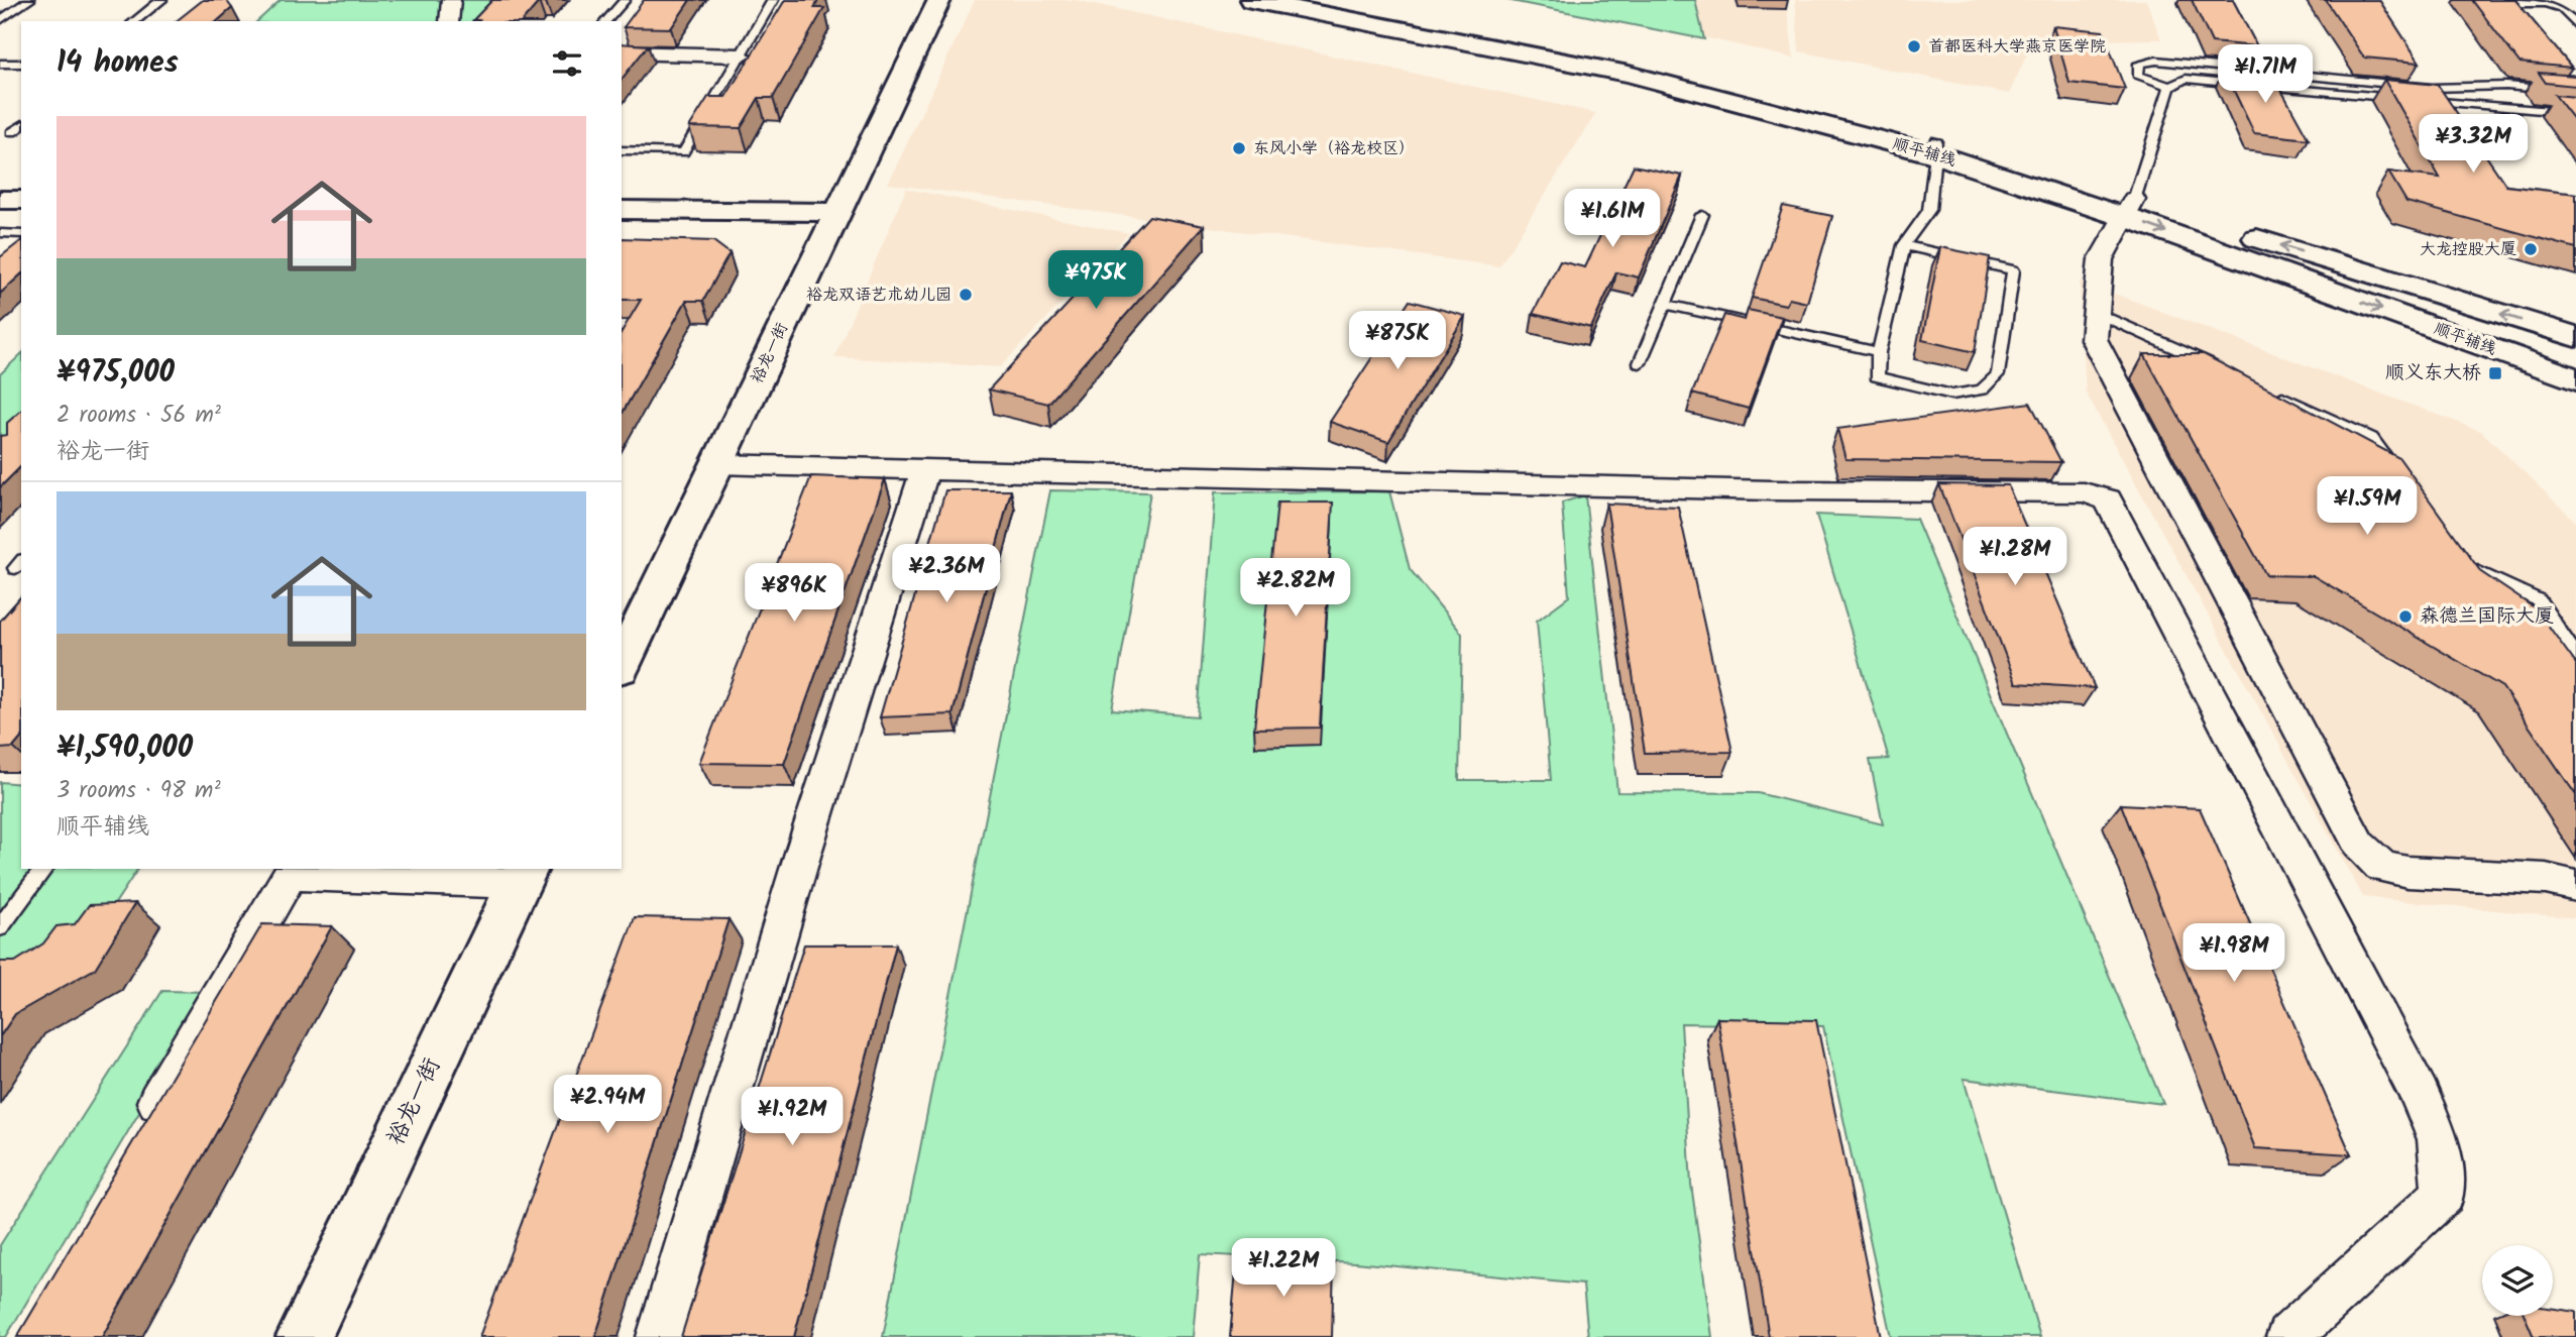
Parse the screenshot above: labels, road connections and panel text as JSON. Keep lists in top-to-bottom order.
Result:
{
  "streets": {
    "main road": ["顺平辅线", "裕龙一街"]
  },
  "places": {
    "other": [
      "首都医科大学燕京医学院",
      "东风小学（裕龙校区）",
      "大龙控股大厦",
      "裕龙双语艺术幼儿园",
      "森德兰国际大厦"
    ],
    "transit": ["顺义东大桥"]
  },
  "page": {
    "heading": "14 homes",
    "price": [
      "¥1.71M",
      "¥3.32M",
      "¥1.61M",
      "¥975K",
      "¥875K",
      "¥1.59M",
      "¥1.28M",
      "¥2.36M",
      "¥2.82M",
      "¥896K",
      "¥1.98M",
      "¥2.94M",
      "¥1.92M",
      "¥1.22M"
    ],
    "list": [
      {
        "name": "¥975,000",
        "note": "2 rooms · 56 m² · 裕龙一街"
      },
      {
        "name": "¥1,590,000",
        "note": "3 rooms · 98 m² · 顺平辅线"
      }
    ]
  }
}
